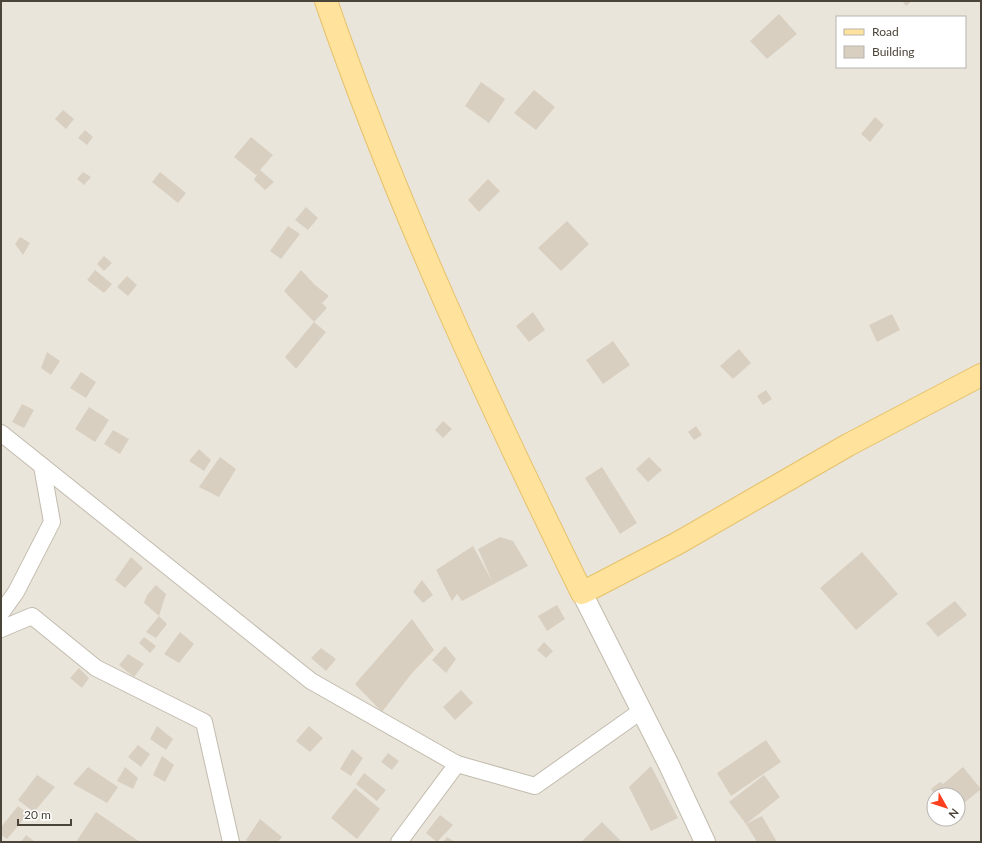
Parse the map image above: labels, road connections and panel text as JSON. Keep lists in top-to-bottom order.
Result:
{
  "legend": ["Road", "Building"],
  "scale_bar": "20 m",
  "north": "bottom right"
}
